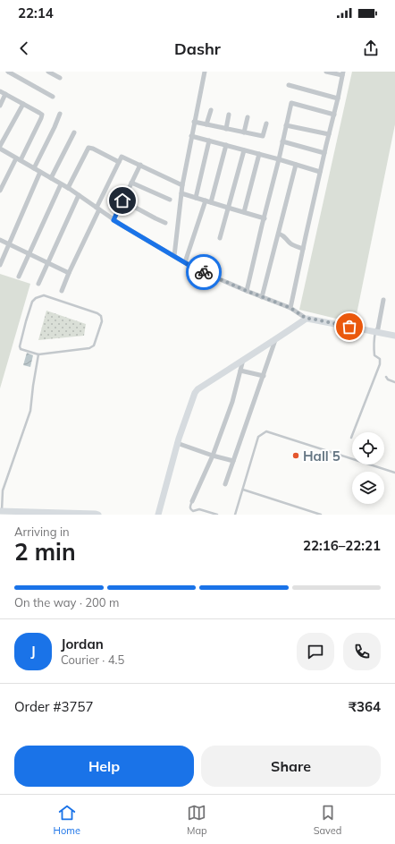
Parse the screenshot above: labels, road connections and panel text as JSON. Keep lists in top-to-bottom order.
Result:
{
  "places": ["Hall 5"],
  "page": {
    "status": "22:14",
    "header": "Dashr",
    "heading": ["2 min", "Arriving in", "22:16–22:21"],
    "panel": [
      "Jordan",
      "Courier · 4.5",
      "Order #3757",
      "₹364"
    ],
    "bar": "On the way · 200 m",
    "round": "J",
    "buttons": ["Help", "Share"],
    "tabs": ["Home", "Map", "Saved"]
  }
}
